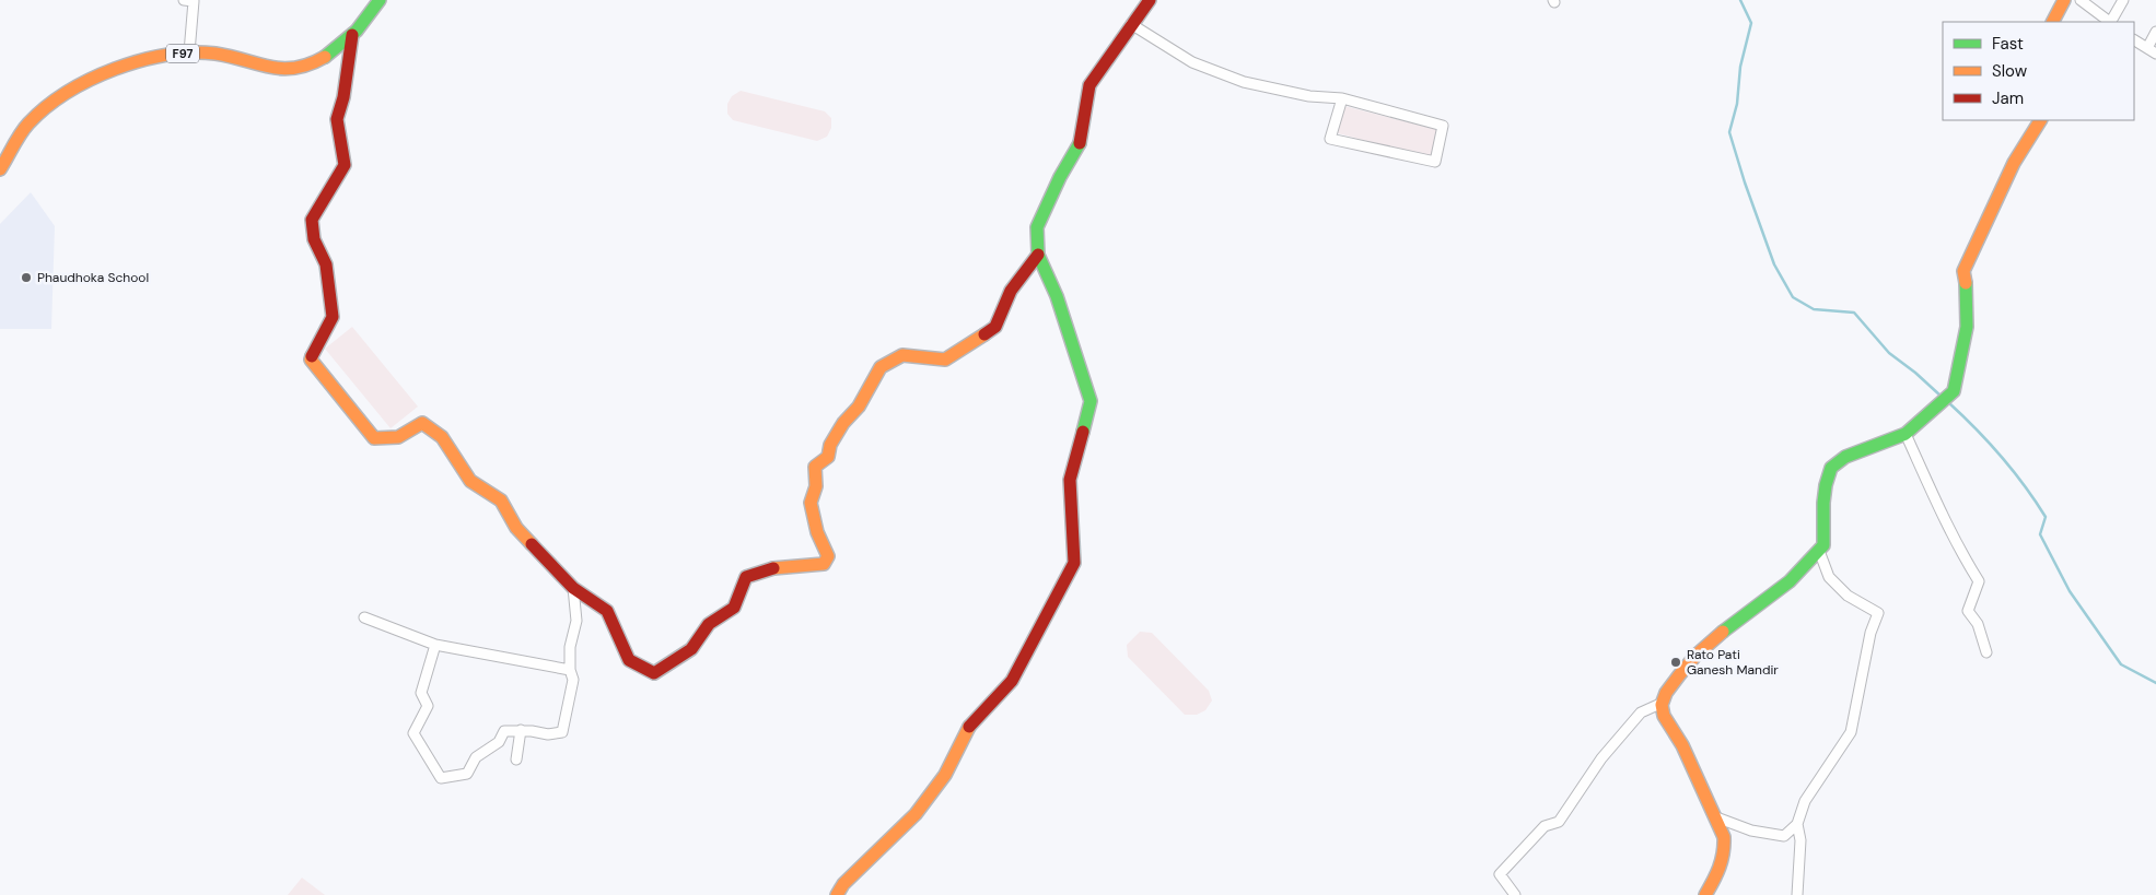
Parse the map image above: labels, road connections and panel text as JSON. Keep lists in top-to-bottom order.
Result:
{
  "streets": {
    "main road": ["F97"]
  },
  "places": ["Phaudhoka School", "Rato Pati Ganesh Mandir"],
  "legend": ["Fast", "Slow", "Jam"]
}
